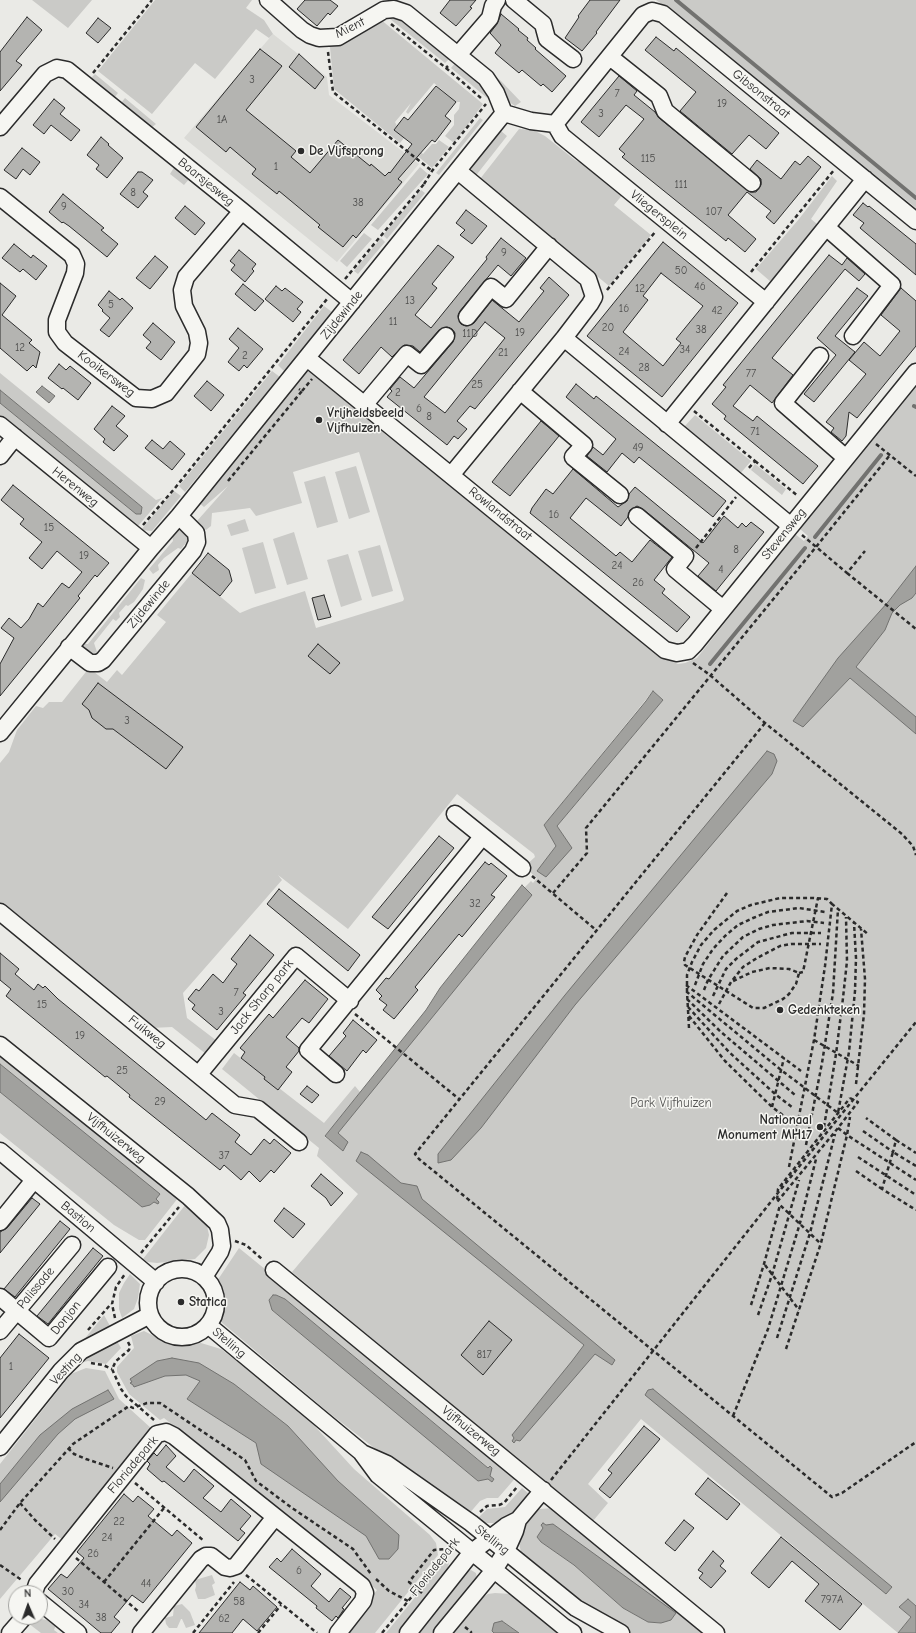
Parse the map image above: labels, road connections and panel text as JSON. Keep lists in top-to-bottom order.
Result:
{
  "streets": {
    "street": [
      "Mient",
      "Gibsonstraat",
      "Baarsjesweg",
      "Vliegersplein",
      "Zijdewinde",
      "Kooikersweg",
      "Herenweg",
      "Rowlandstraat",
      "Stevensweg",
      "Jack Sharp park",
      "Fuikweg",
      "Vijfhuizerweg",
      "Bastion",
      "Palissade",
      "Donjon",
      "Stelling",
      "Vesting",
      "Floriadepark"
    ]
  },
  "crossings": [
    ["Gibsonstraat", "Vliegersplein"],
    ["Baarsjesweg", "Zijdewinde"],
    ["Baarsjesweg", "Kooikersweg"],
    ["Zijdewinde", "Herenweg"],
    ["Zijdewinde", "Rowlandstraat"],
    ["Rowlandstraat", "Stevensweg"],
    ["Jack Sharp park", "Fuikweg"],
    ["Bastion", "Stelling"],
    ["Bastion", "Vesting"],
    ["Palissade", "Donjon"],
    ["Stelling", "Vesting"],
    ["Stelling", "Floriadepark"]
  ],
  "parks": ["Park Vijfhuizen"],
  "places": [
    "De Vijfsprong",
    "Vrijheidsbeeld Vijfhuizen",
    "Gedenkteken",
    "Nationaal Monument MH17",
    "Statica"
  ],
  "house_numbers": [
    "3",
    "7",
    "19",
    "3",
    "1A",
    "115",
    "1",
    "111",
    "8",
    "38",
    "9",
    "107",
    "9",
    "50",
    "46",
    "12",
    "13",
    "5",
    "16",
    "42",
    "11",
    "20",
    "38",
    "19",
    "11D",
    "12",
    "34",
    "24",
    "21",
    "2",
    "28",
    "77",
    "25",
    "2",
    "6",
    "8",
    "71",
    "49",
    "16",
    "15",
    "8",
    "19",
    "24",
    "4",
    "26",
    "3",
    "32",
    "7",
    "15",
    "3",
    "19",
    "25",
    "29",
    "37",
    "817",
    "1",
    "22",
    "24",
    "26",
    "6",
    "44",
    "30",
    "797A",
    "58",
    "34",
    "38",
    "62"
  ],
  "north": "top"
}
